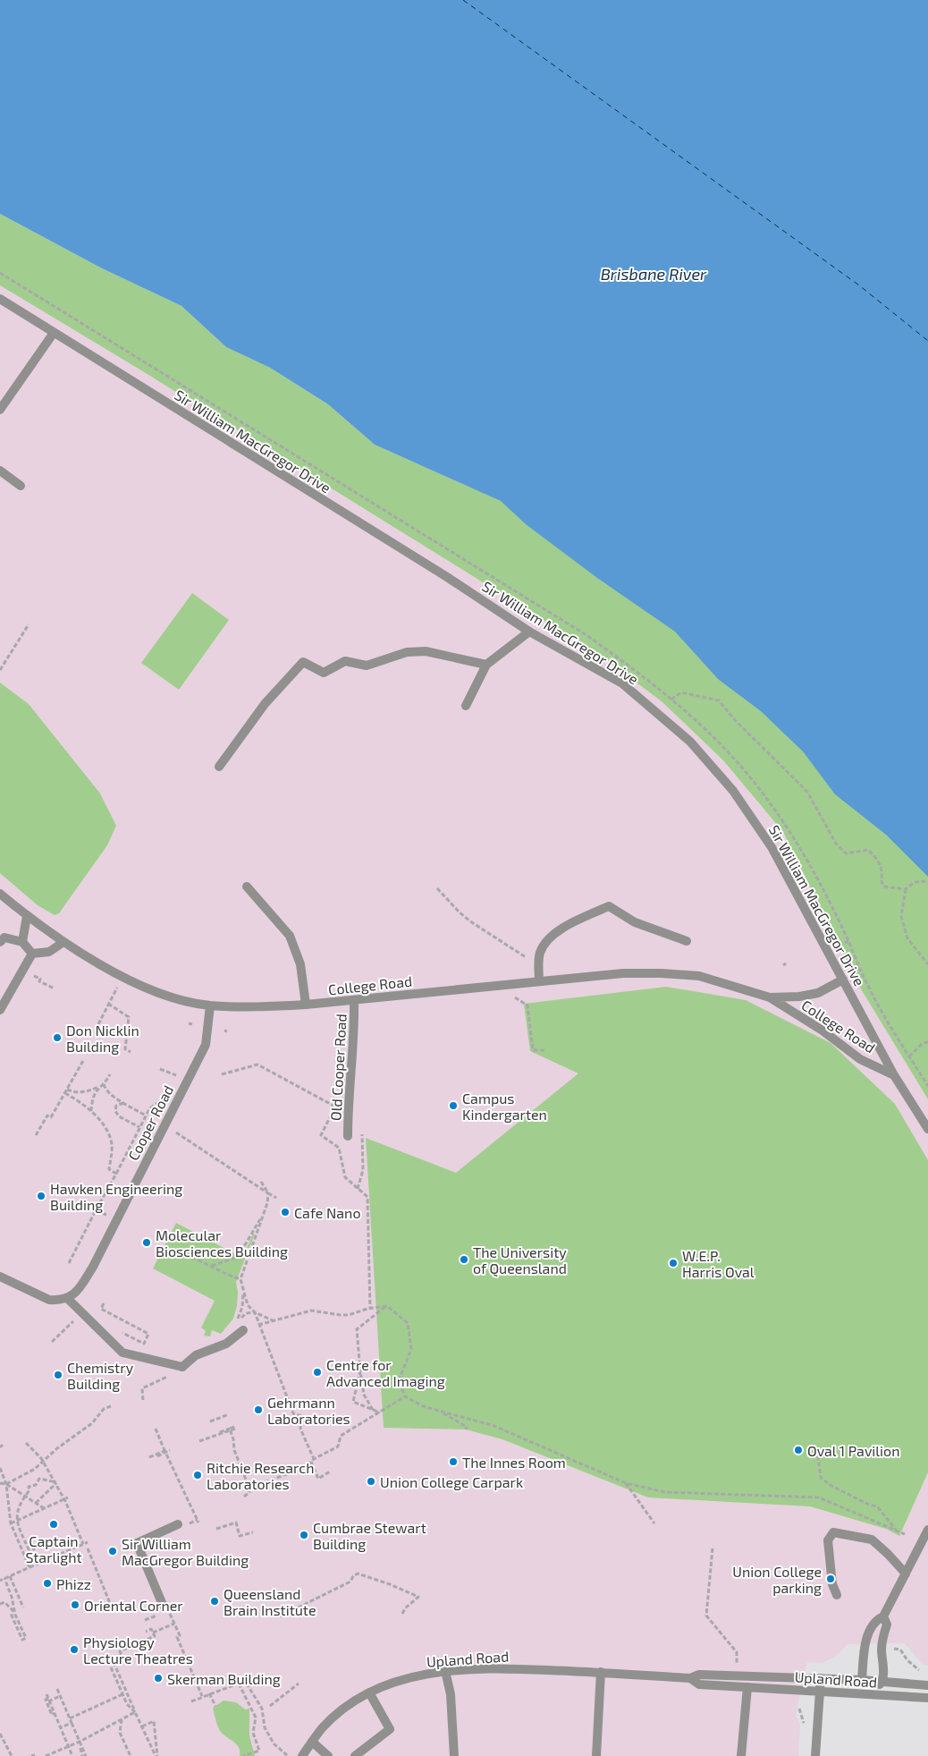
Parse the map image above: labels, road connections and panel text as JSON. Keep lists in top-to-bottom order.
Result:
{
  "streets": {
    "street": [
      "Sir William MacGregor Drive",
      "College Road",
      "Old Cooper Road",
      "Cooper Road",
      "Upland Road"
    ]
  },
  "crossings": [
    ["Sir William MacGregor Drive", "College Road"],
    ["College Road", "Old Cooper Road"],
    ["College Road", "Cooper Road"]
  ],
  "water": ["Brisbane River"],
  "places": [
    "Don Nicklin Building",
    "Campus Kindergarten",
    "Hawken Engineering Building",
    "Cafe Nano",
    "Molecular Biosciences Building",
    "The University of Queensland",
    "W.E.P. Harris Oval",
    "Centre for Advanced Imaging",
    "Chemistry Building",
    "Gehrmann Laboratories",
    "Oval 1 Pavilion",
    "The Innes Room",
    "Ritchie Research Laboratories",
    "Union College Carpark",
    "Captain Starlight",
    "Cumbrae Stewart Building",
    "Sir William MacGregor Building",
    "Union College parking",
    "Phizz",
    "Queensland Brain Institute",
    "Oriental Corner",
    "Physiology Lecture Theatres",
    "Skerman Building"
  ]
}
